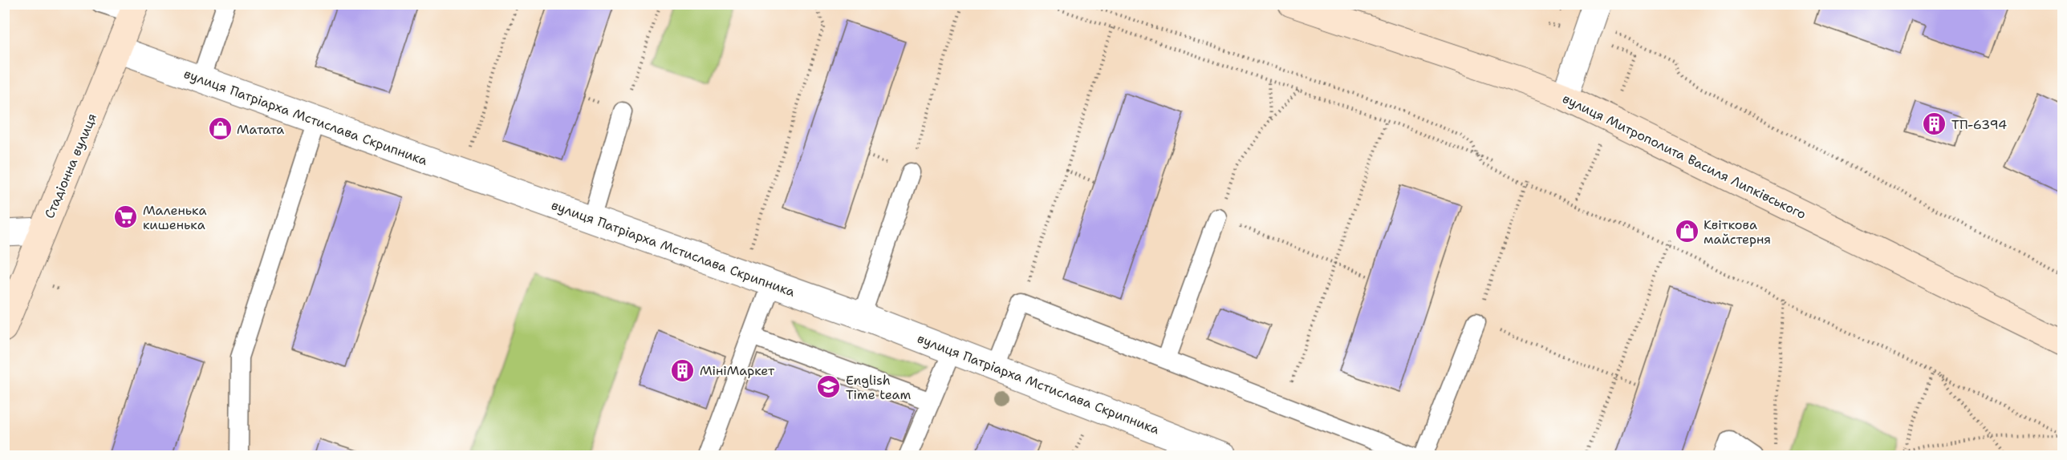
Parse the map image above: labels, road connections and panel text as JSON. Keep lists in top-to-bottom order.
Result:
{
  "streets": {
    "main road": ["вулиця Митрополита Василя Липківського", "Стадіонна вулиця"],
    "street": ["вулиця Патріарха Мстислава Скрипника"]
  },
  "crossings": [
    ["вулиця Патріарха Мстислава Скрипника", "Стадіонна вулиця"]
  ],
  "places": {
    "building": ["ТП-6394", "МініМаркет"],
    "shop": ["Матата", "Квіткова майстерня"],
    "supermarket": ["Маленька кишенька"],
    "school or university": ["English Time team"]
  }
}
